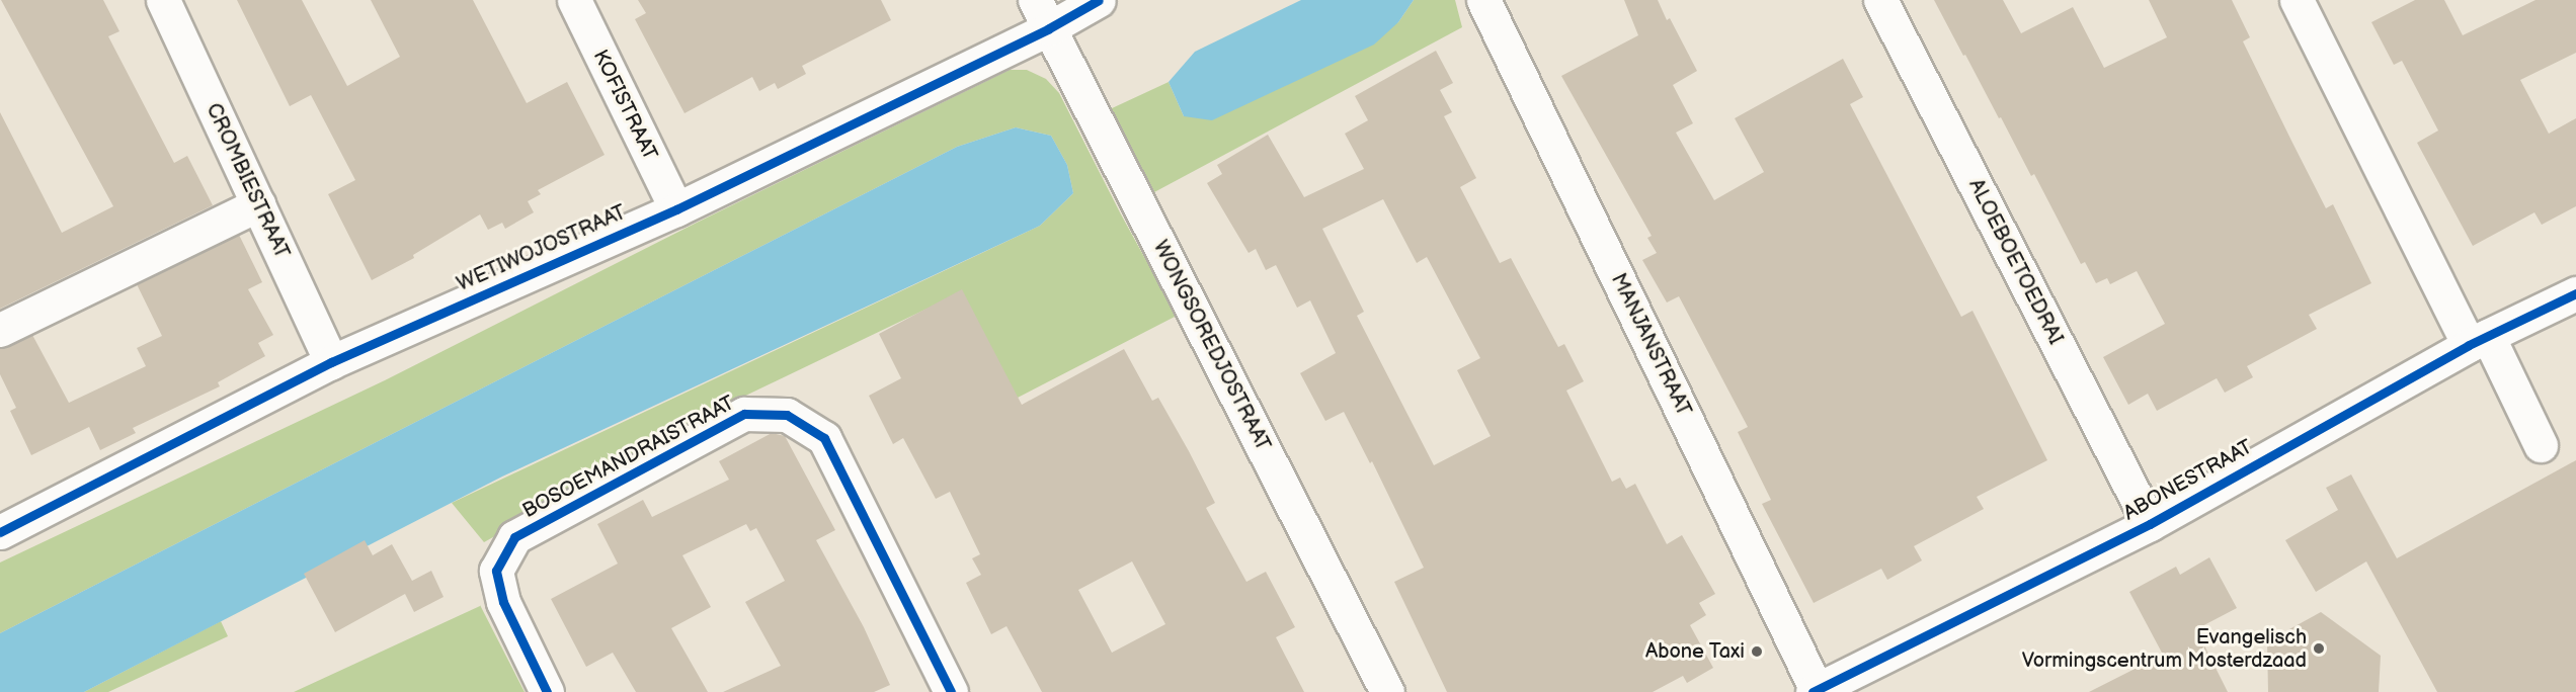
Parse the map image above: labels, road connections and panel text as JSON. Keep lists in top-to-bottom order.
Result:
{
  "streets": {
    "street": [
      "KOFISTRAAT",
      "CROMBIESTRAAT",
      "WETIWOJOSTRAAT",
      "ALOEBOETOEDRAI",
      "MANJANSTRAAT",
      "WONGSOREDJOSTRAAT",
      "BOSOEMANDRAISTRAAT",
      "ABONESTRAAT"
    ]
  },
  "crossings": [
    ["KOFISTRAAT", "WETIWOJOSTRAAT"],
    ["CROMBIESTRAAT", "WETIWOJOSTRAAT"],
    ["WETIWOJOSTRAAT", "WONGSOREDJOSTRAAT"],
    ["ALOEBOETOEDRAI", "ABONESTRAAT"],
    ["MANJANSTRAAT", "ABONESTRAAT"]
  ],
  "places": ["Evangelisch Vormingscentrum Mosterdzaad", "Abone Taxi"]
}
